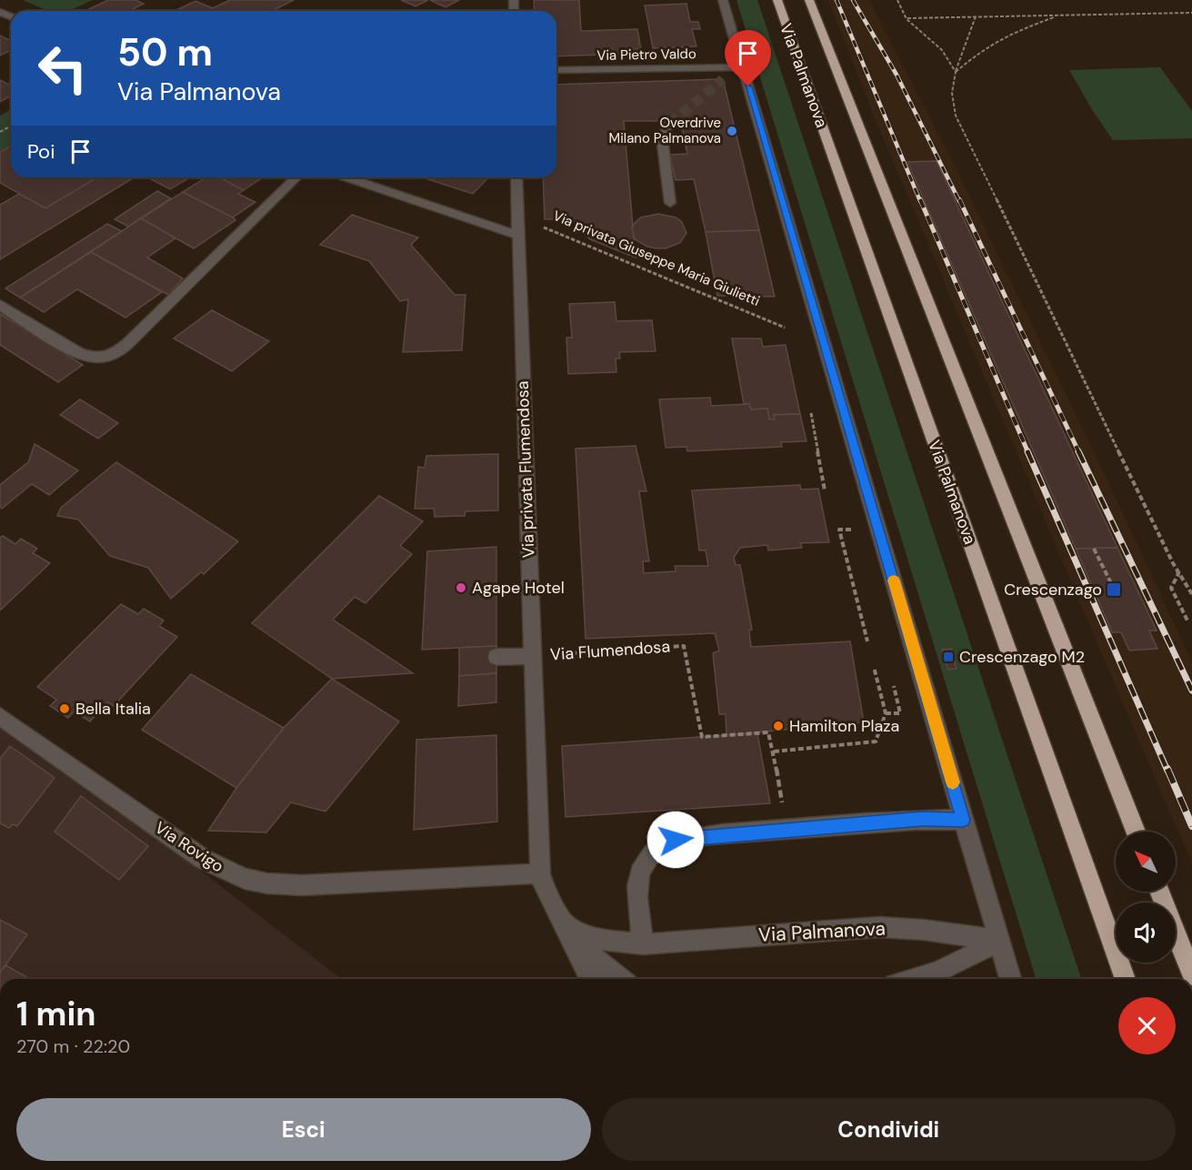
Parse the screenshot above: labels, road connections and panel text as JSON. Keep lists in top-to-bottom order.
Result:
{
  "streets": {
    "highway": ["Via Palmanova"],
    "street": ["Via Pietro Valdo", "Via privata Flumendosa", "Via Rovigo"],
    "path": ["Via privata Giuseppe Maria Giulietti", "Via Flumendosa"]
  },
  "crossings": [
    ["Via Palmanova", "Via privata Flumendosa"],
    ["Via privata Giuseppe Maria Giulietti", "Via privata Flumendosa"],
    ["Via privata Flumendosa", "Via Flumendosa"],
    ["Via privata Flumendosa", "Via Rovigo"]
  ],
  "places": {
    "other": [
      "Overdrive Milano Palmanova",
      "Agape Hotel",
      "Bella Italia",
      "Hamilton Plaza"
    ],
    "transit": ["Crescenzago", "Crescenzago M2"]
  },
  "north": "top left",
  "page": {
    "turn": ["50 m", "Via Palmanova"],
    "then": "Poi",
    "heading": ["1 min", "270 m · 22:20"],
    "buttons": ["Esci", "Condividi"]
  }
}
